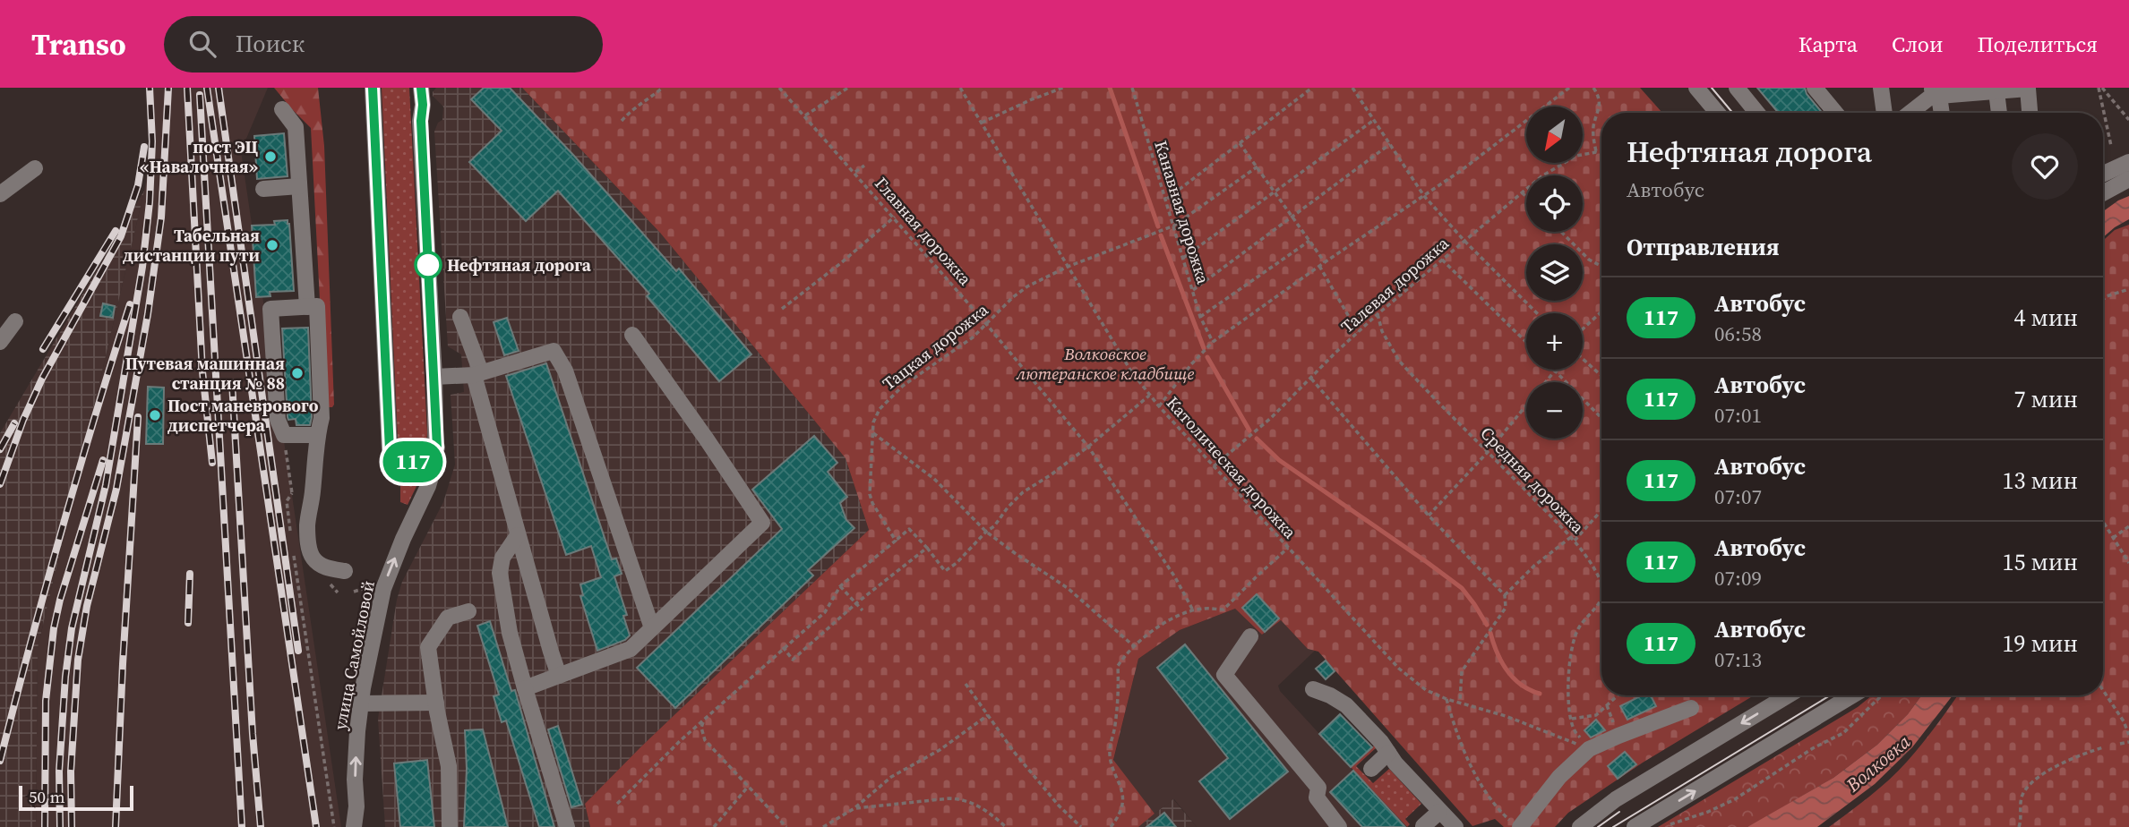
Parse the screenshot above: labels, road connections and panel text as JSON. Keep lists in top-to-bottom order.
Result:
{
  "streets": {
    "street": ["улица Самойловой"],
    "path": [
      "Канавная дорожка",
      "Главная дорожка",
      "Талевая дорожка",
      "Тацкая дорожка",
      "Католическая дорожка",
      "Средняя дорожка"
    ]
  },
  "crossings": [
    ["Канавная дорожка", "Тацкая дорожка"],
    ["Главная дорожка", "Тацкая дорожка"],
    ["Талевая дорожка", "Католическая дорожка"],
    ["Талевая дорожка", "Средняя дорожка"],
    ["Тацкая дорожка", "Католическая дорожка"],
    ["Католическая дорожка", "Средняя дорожка"]
  ],
  "water": ["Волковка"],
  "parks": ["Волковское лютеранское кладбище"],
  "places": [
    "пост ЭЦ «Навалочная»",
    "Табельная дистанции пути",
    "Нефтяная дорога",
    "Путевая машинная станция № 88",
    "Пост маневрового диспетчера"
  ],
  "lines": ["bus line 117"],
  "scale_bar": "50 m",
  "north": "bottom left",
  "page": {
    "header": "Transo",
    "search": "Поиск",
    "nav": ["Карта", "Слои", "Поделиться"],
    "on_map": "117",
    "map_buttons": ["+", "−"],
    "heading": [
      ["Нефтяная дорога", "Автобус"],
      "Отправления"
    ],
    "list": [
      {
        "mark": "117",
        "name": "Автобус",
        "note": "06:58",
        "value": "4 мин"
      },
      {
        "mark": "117",
        "name": "Автобус",
        "note": "07:01",
        "value": "7 мин"
      },
      {
        "mark": "117",
        "name": "Автобус",
        "note": "07:07",
        "value": "13 мин"
      },
      {
        "mark": "117",
        "name": "Автобус",
        "note": "07:09",
        "value": "15 мин"
      },
      {
        "mark": "117",
        "name": "Автобус",
        "note": "07:13",
        "value": "19 мин"
      }
    ],
    "scale": "50 m"
  }
}
